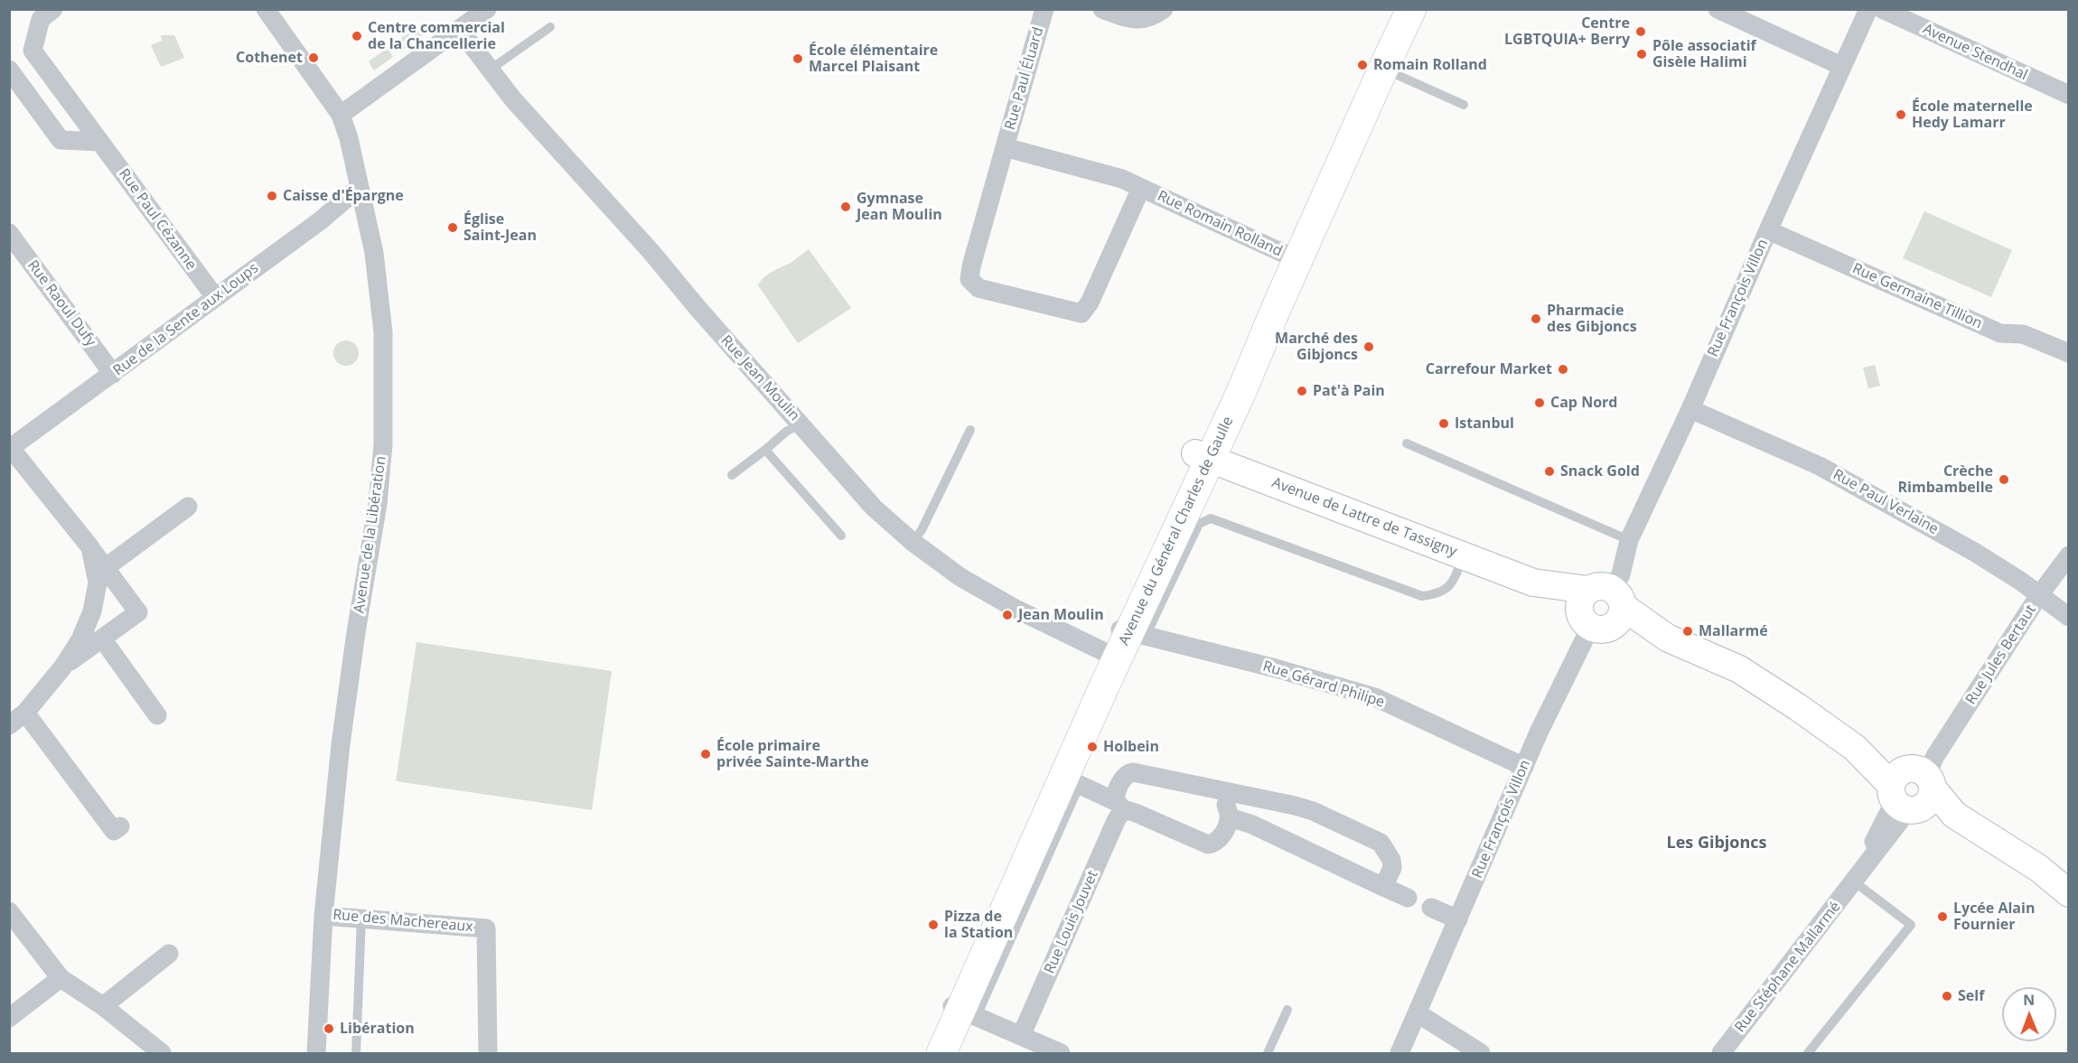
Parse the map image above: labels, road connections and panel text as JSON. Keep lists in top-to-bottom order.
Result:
{
  "streets": {
    "main road": ["Avenue de Lattre de Tassigny", "Avenue du Général Charles de Gaulle"],
    "street": [
      "Avenue Stendhal",
      "Rue Paul Éluard",
      "Rue Paul Cézanne",
      "Rue Romain Rolland",
      "Rue Germaine Tillion",
      "Rue François Villon",
      "Rue Raoul Dufy",
      "Rue de la Sente aux Loups",
      "Rue Jean Moulin",
      "Rue Paul Verlaine",
      "Avenue de la Libération",
      "Rue Jules Bertaut",
      "Rue Gérard Philipe",
      "Rue des Machereaux",
      "Rue Louis Jouvet",
      "Rue Stéphane Mallarmé"
    ]
  },
  "crossings": [
    ["Rue Paul Éluard", "Rue Romain Rolland"],
    ["Rue Paul Cézanne", "Rue de la Sente aux Loups"],
    ["Rue Romain Rolland", "Avenue du Général Charles de Gaulle"],
    ["Rue Germaine Tillion", "Rue François Villon"],
    ["Rue François Villon", "Rue Paul Verlaine"],
    ["Rue François Villon", "Avenue de Lattre de Tassigny"],
    ["Rue François Villon", "Rue Gérard Philipe"],
    ["Rue Raoul Dufy", "Rue de la Sente aux Loups"],
    ["Rue de la Sente aux Loups", "Avenue de la Libération"],
    ["Rue Jean Moulin", "Avenue du Général Charles de Gaulle"],
    ["Rue Jean Moulin", "Rue Gérard Philipe"],
    ["Rue Paul Verlaine", "Rue Jules Bertaut"],
    ["Avenue de Lattre de Tassigny", "Avenue du Général Charles de Gaulle"],
    ["Avenue de Lattre de Tassigny", "Rue Jules Bertaut"],
    ["Avenue de Lattre de Tassigny", "Rue Stéphane Mallarmé"],
    ["Avenue du Général Charles de Gaulle", "Rue Gérard Philipe"],
    ["Avenue de la Libération", "Rue des Machereaux"],
    ["Rue Jules Bertaut", "Rue Stéphane Mallarmé"]
  ],
  "districts": ["Les Gibjoncs"],
  "places": [
    "Centre LGBTQUIA+ Berry",
    "Centre commercial de la Chancellerie",
    "Pôle associatif Gisèle Halimi",
    "Cothenet",
    "École élémentaire Marcel Plaisant",
    "Romain Rolland",
    "École maternelle Hedy Lamarr",
    "Caisse d'Épargne",
    "Gymnase Jean Moulin",
    "Église Saint-Jean",
    "Pharmacie des Gibjoncs",
    "Marché des Gibjoncs",
    "Carrefour Market",
    "Pat'à Pain",
    "Cap Nord",
    "Istanbul",
    "Snack Gold",
    "Crèche Rimbambelle",
    "Jean Moulin",
    "Mallarmé",
    "Holbein",
    "École primaire privée Sainte-Marthe",
    "Lycée Alain Fournier",
    "Pizza de la Station",
    "Self",
    "Libération"
  ],
  "north": "top"
}
